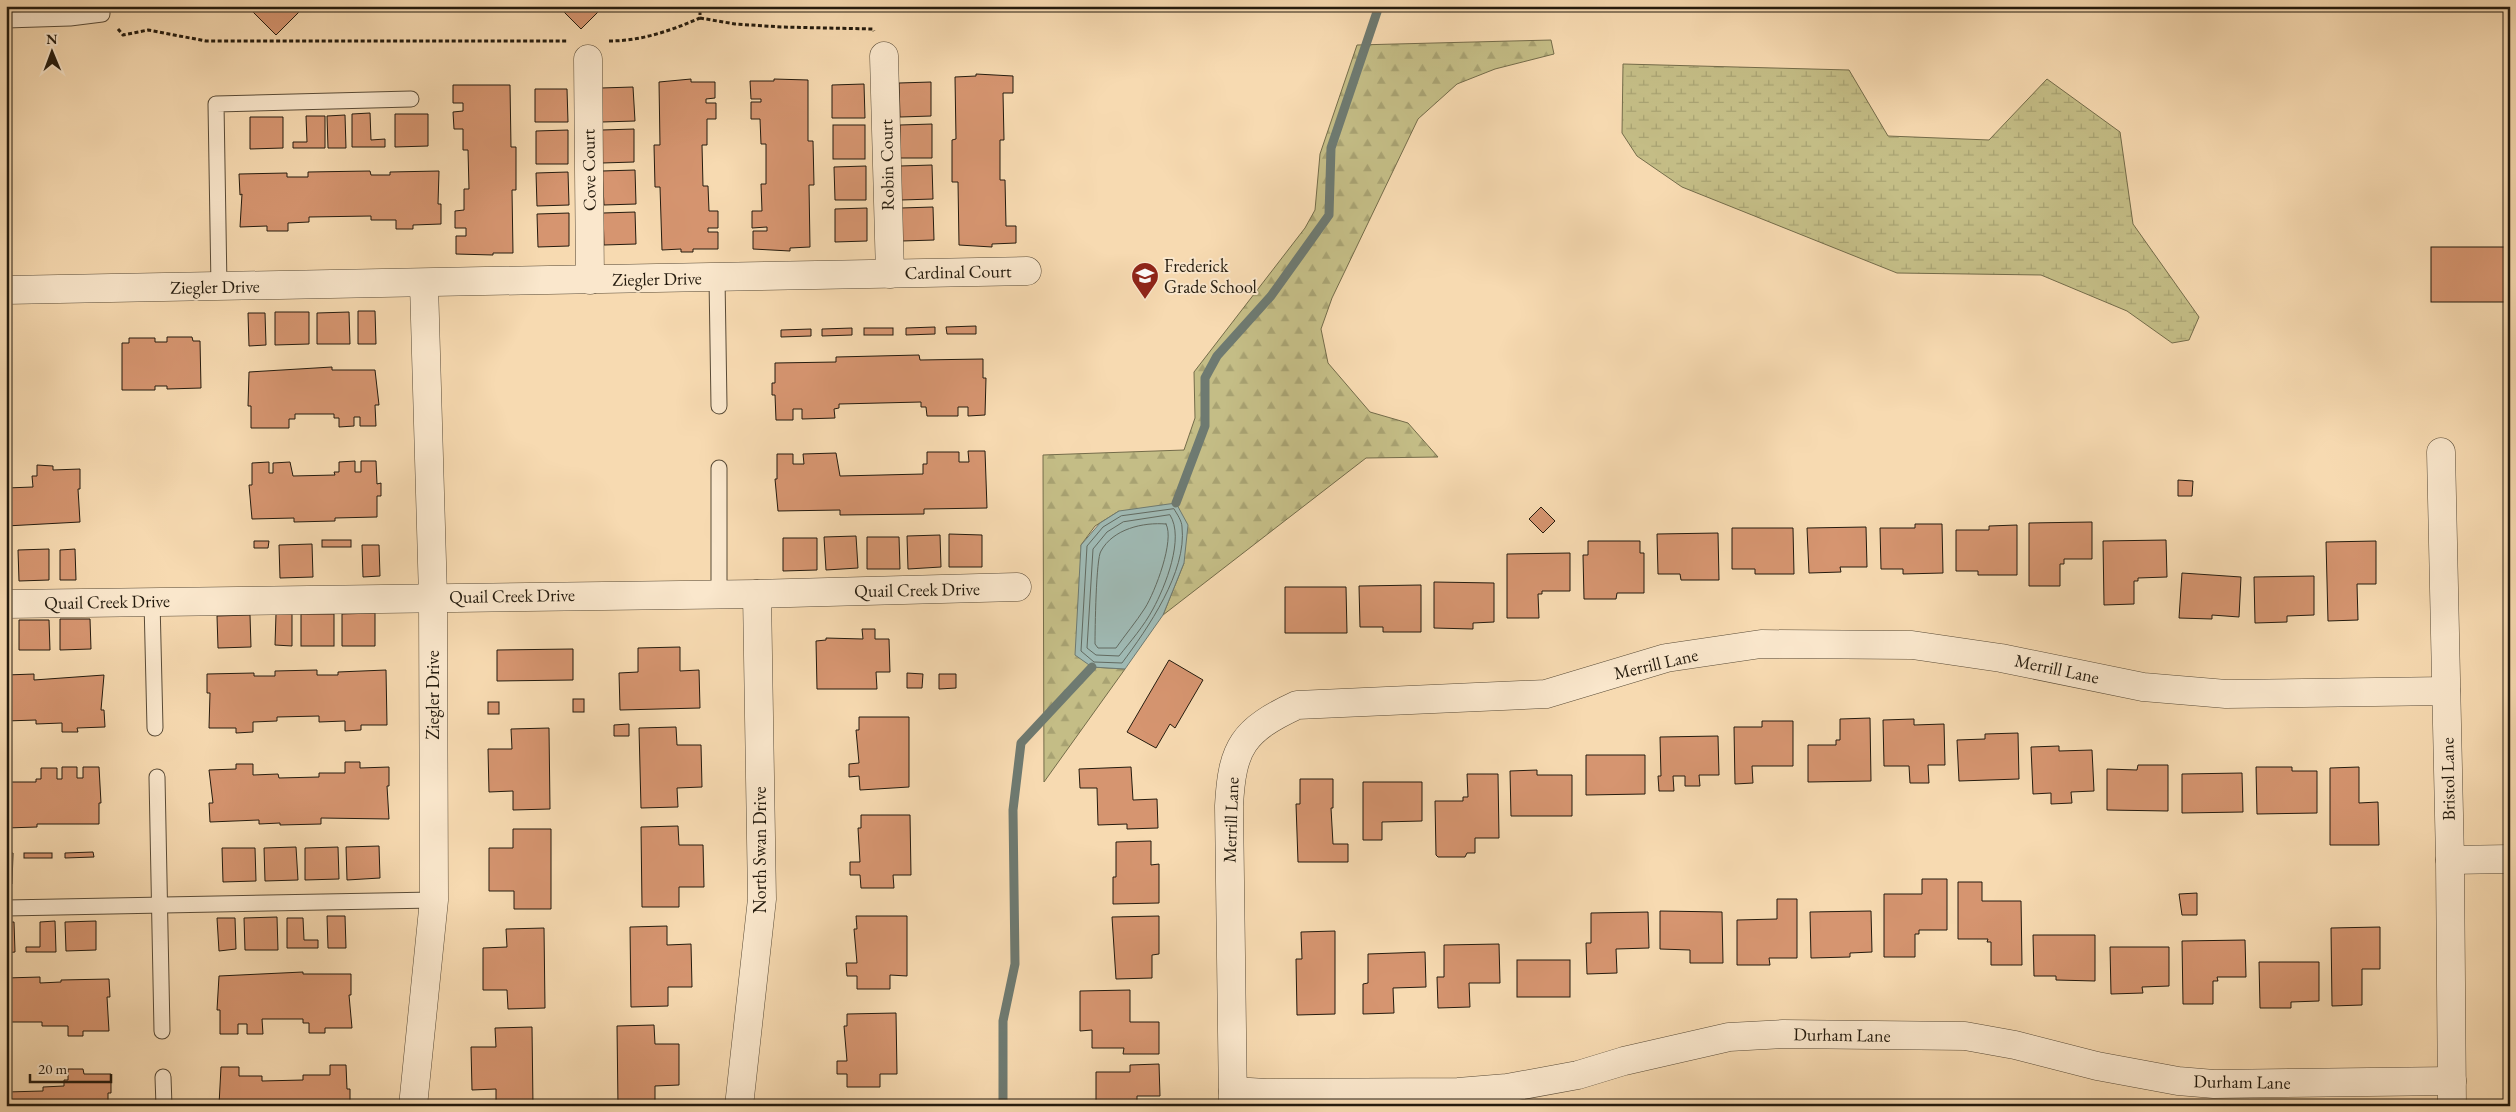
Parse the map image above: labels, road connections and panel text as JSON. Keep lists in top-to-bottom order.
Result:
{
  "streets": {
    "street": [
      "Robin Court",
      "Cove Court",
      "Cardinal Court",
      "Ziegler Drive",
      "Quail Creek Drive",
      "Merrill Lane",
      "Bristol Lane",
      "North Swan Drive",
      "Durham Lane"
    ]
  },
  "crossings": [
    ["Robin Court", "Cardinal Court"],
    ["Robin Court", "Ziegler Drive"],
    ["Cove Court", "Ziegler Drive"],
    ["Cardinal Court", "Ziegler Drive"],
    ["Ziegler Drive", "Quail Creek Drive"],
    ["Quail Creek Drive", "North Swan Drive"],
    ["Merrill Lane", "Bristol Lane"],
    ["Merrill Lane", "Durham Lane"],
    ["Bristol Lane", "Durham Lane"]
  ],
  "places": {
    "school or university": ["Frederick Grade School"]
  },
  "scale_bar": "20 m",
  "north": "top"
}
